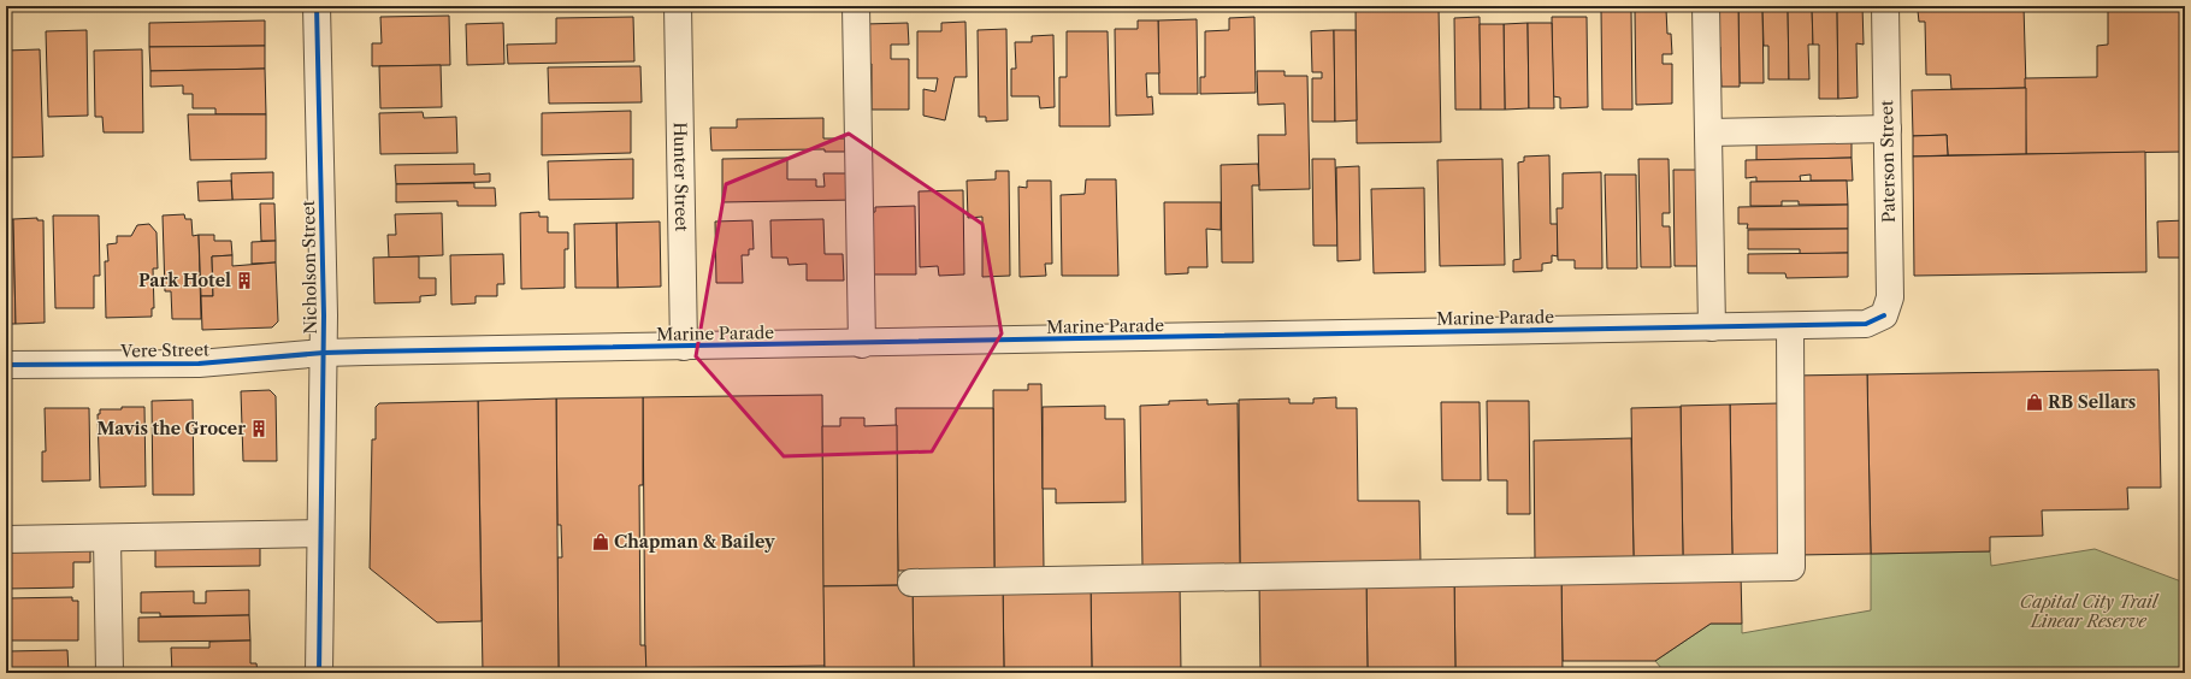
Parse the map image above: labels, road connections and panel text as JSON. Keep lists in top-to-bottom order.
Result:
{
  "streets": {
    "street": [
      "Paterson Street",
      "Hunter Street",
      "Nicholson Street",
      "Marine Parade",
      "Vere Street"
    ]
  },
  "crossings": [
    ["Paterson Street", "Marine Parade"],
    ["Hunter Street", "Marine Parade"],
    ["Nicholson Street", "Marine Parade"],
    ["Nicholson Street", "Vere Street"],
    ["Marine Parade", "Vere Street"]
  ],
  "parks": ["Capital City Trail Linear Reserve"],
  "places": {
    "building": ["Park Hotel", "Mavis the Grocer"],
    "shop": ["RB Sellars", "Chapman & Bailey"]
  }
}
